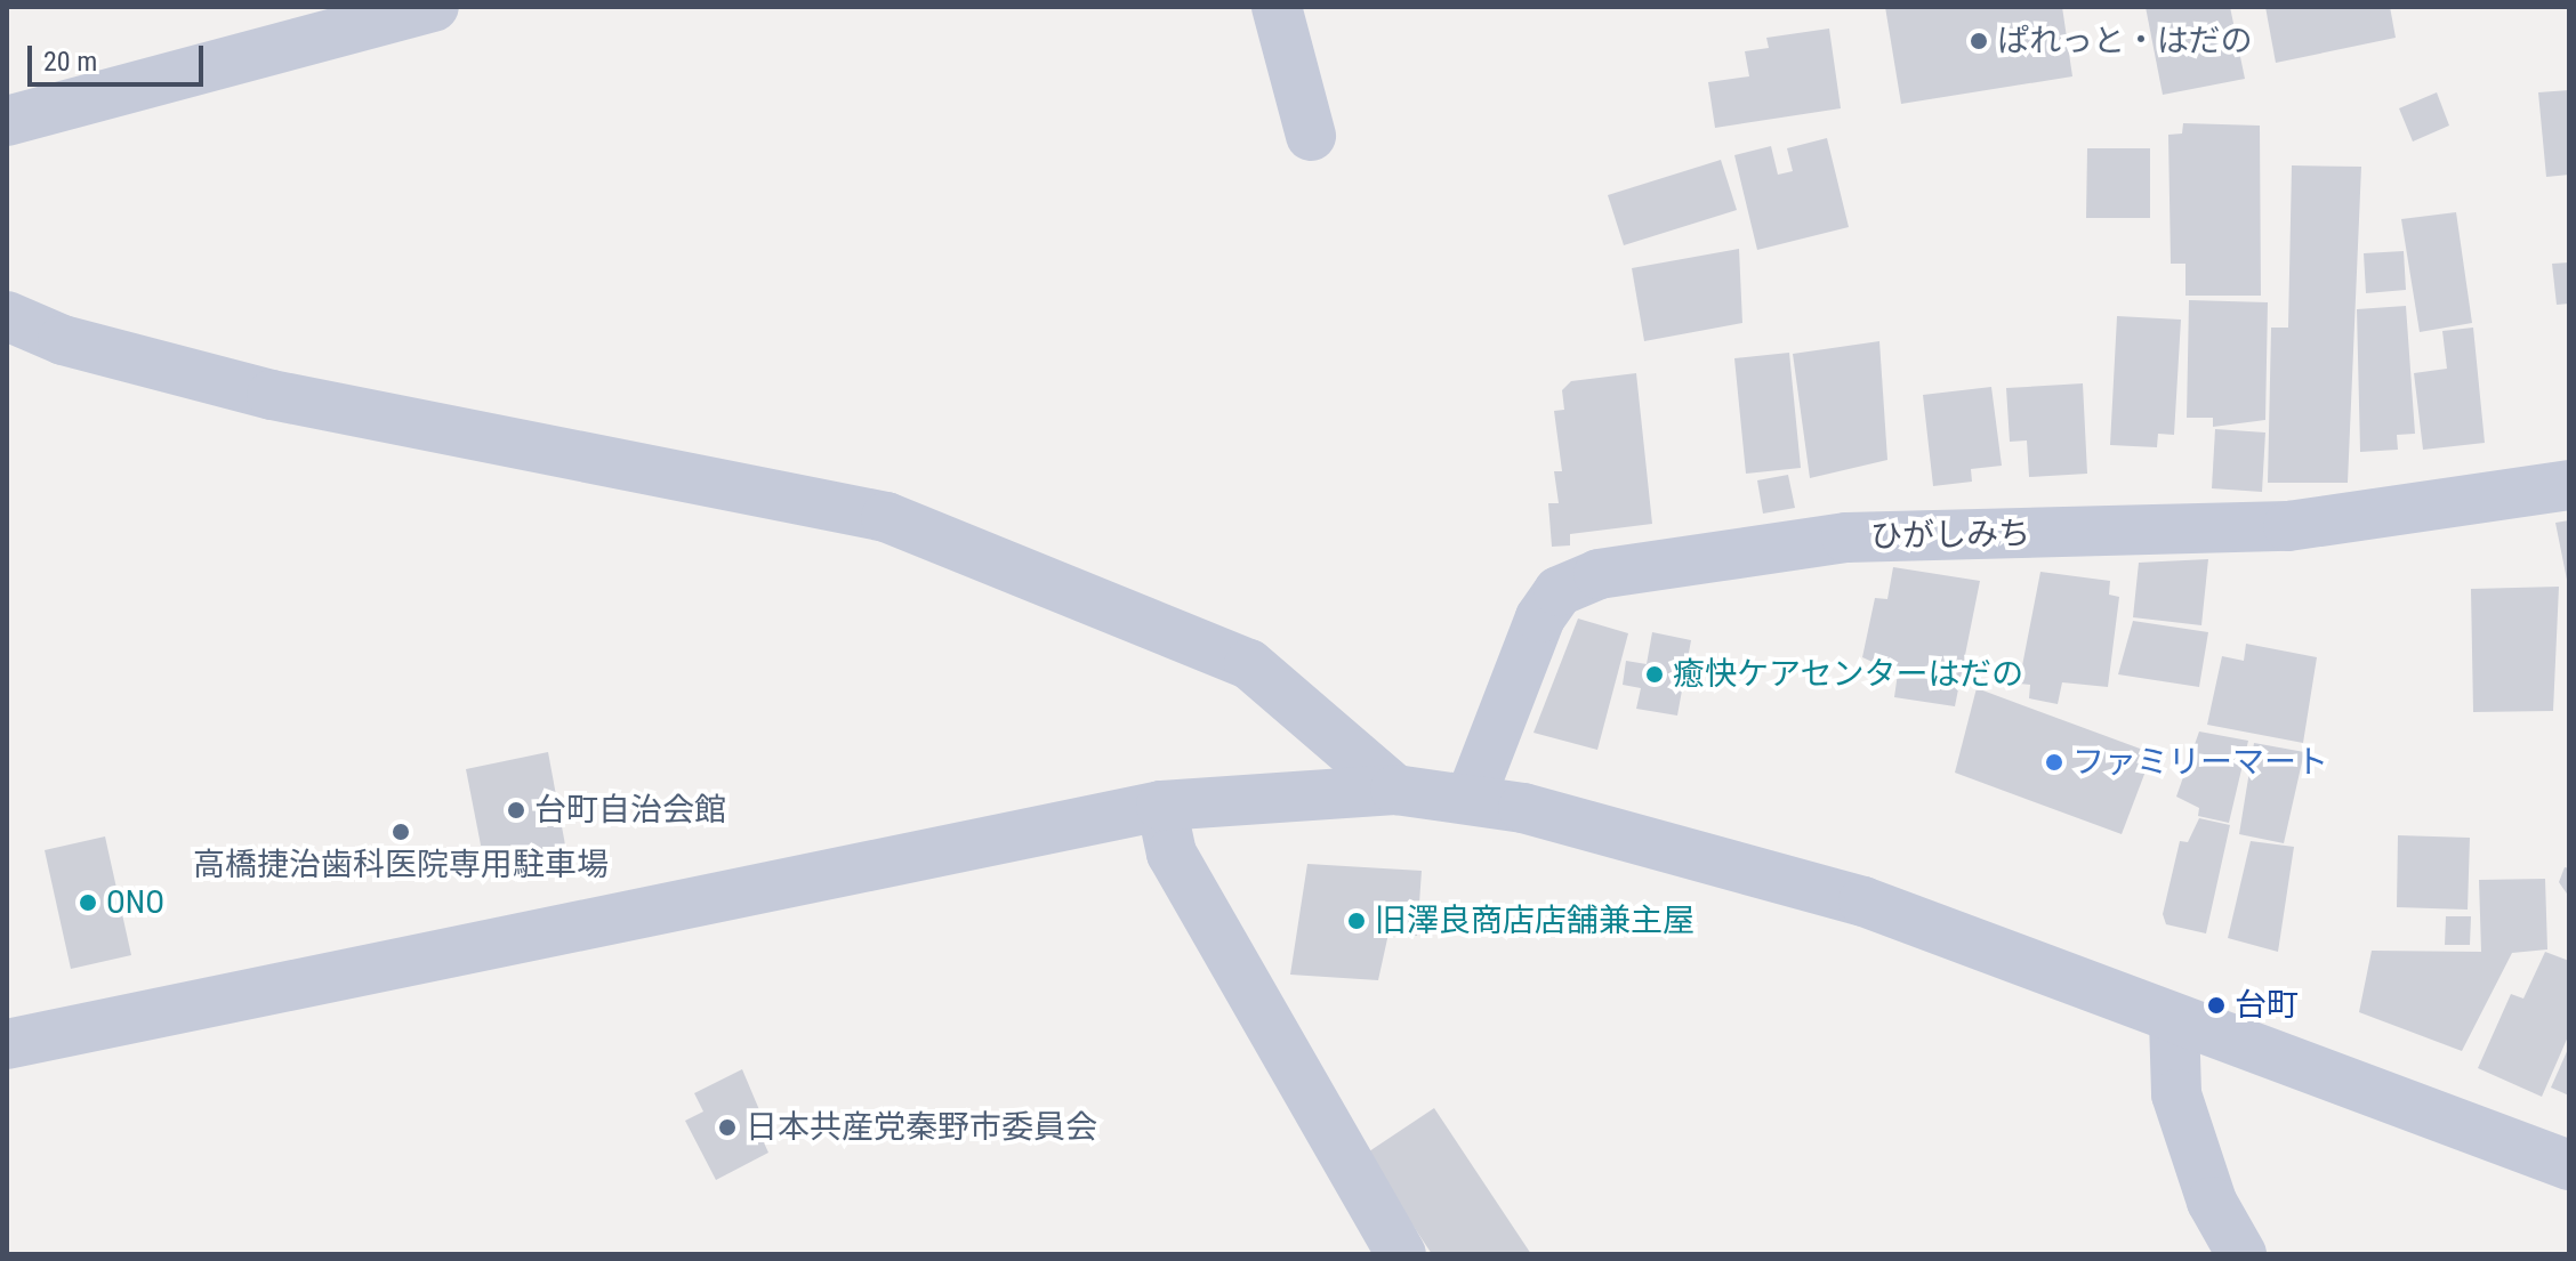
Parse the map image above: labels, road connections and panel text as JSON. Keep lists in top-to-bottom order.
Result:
{
  "streets": {
    "street": ["ひがしみち"]
  },
  "places": [
    "ぱれっと・はだの",
    "癒快ケアセンターはだの",
    "ファミリーマート",
    "台町自治会館",
    "高橋捷治歯科医院専用駐車場",
    "ONO",
    "旧澤良商店店舗兼主屋",
    "台町",
    "日本共産党秦野市委員会"
  ],
  "scale_bar": "20 m"
}
